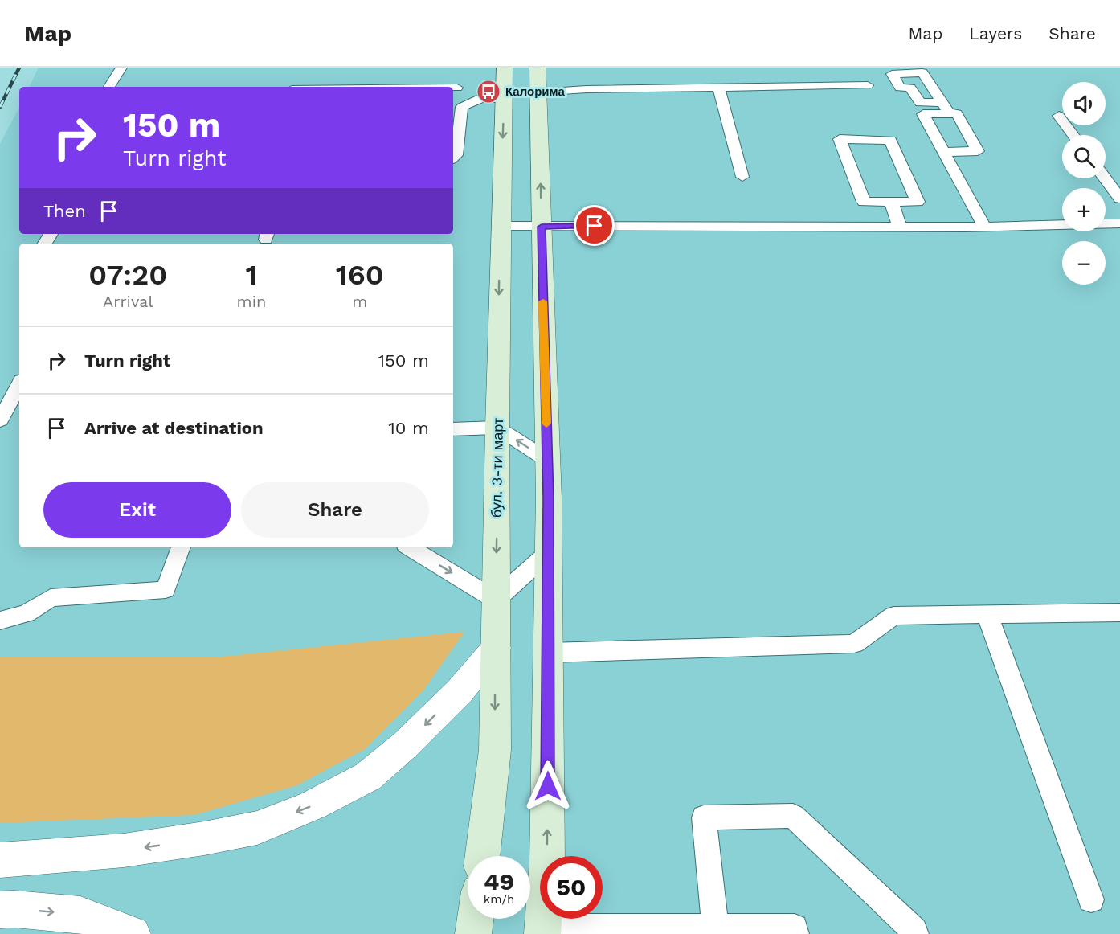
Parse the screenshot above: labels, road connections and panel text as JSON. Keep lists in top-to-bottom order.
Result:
{
  "streets": {
    "main road": ["бул. 3-ти март"]
  },
  "places": {
    "bus stop": ["Калорима"]
  },
  "page": {
    "header": "Map",
    "nav": ["Map", "Layers", "Share"],
    "map_buttons": ["+", "−"],
    "turn": ["150 m", "Turn right"],
    "then": "Then",
    "eta": [
      "07:20",
      "Arrival",
      "1",
      "min",
      "160",
      "m"
    ],
    "list": [
      {
        "name": "Turn right",
        "value": "150 m"
      },
      {
        "name": "Arrive at destination",
        "value": "10 m"
      }
    ],
    "buttons": ["Exit", "Share"],
    "speed": "49 km/h",
    "limit": "50"
  }
}
